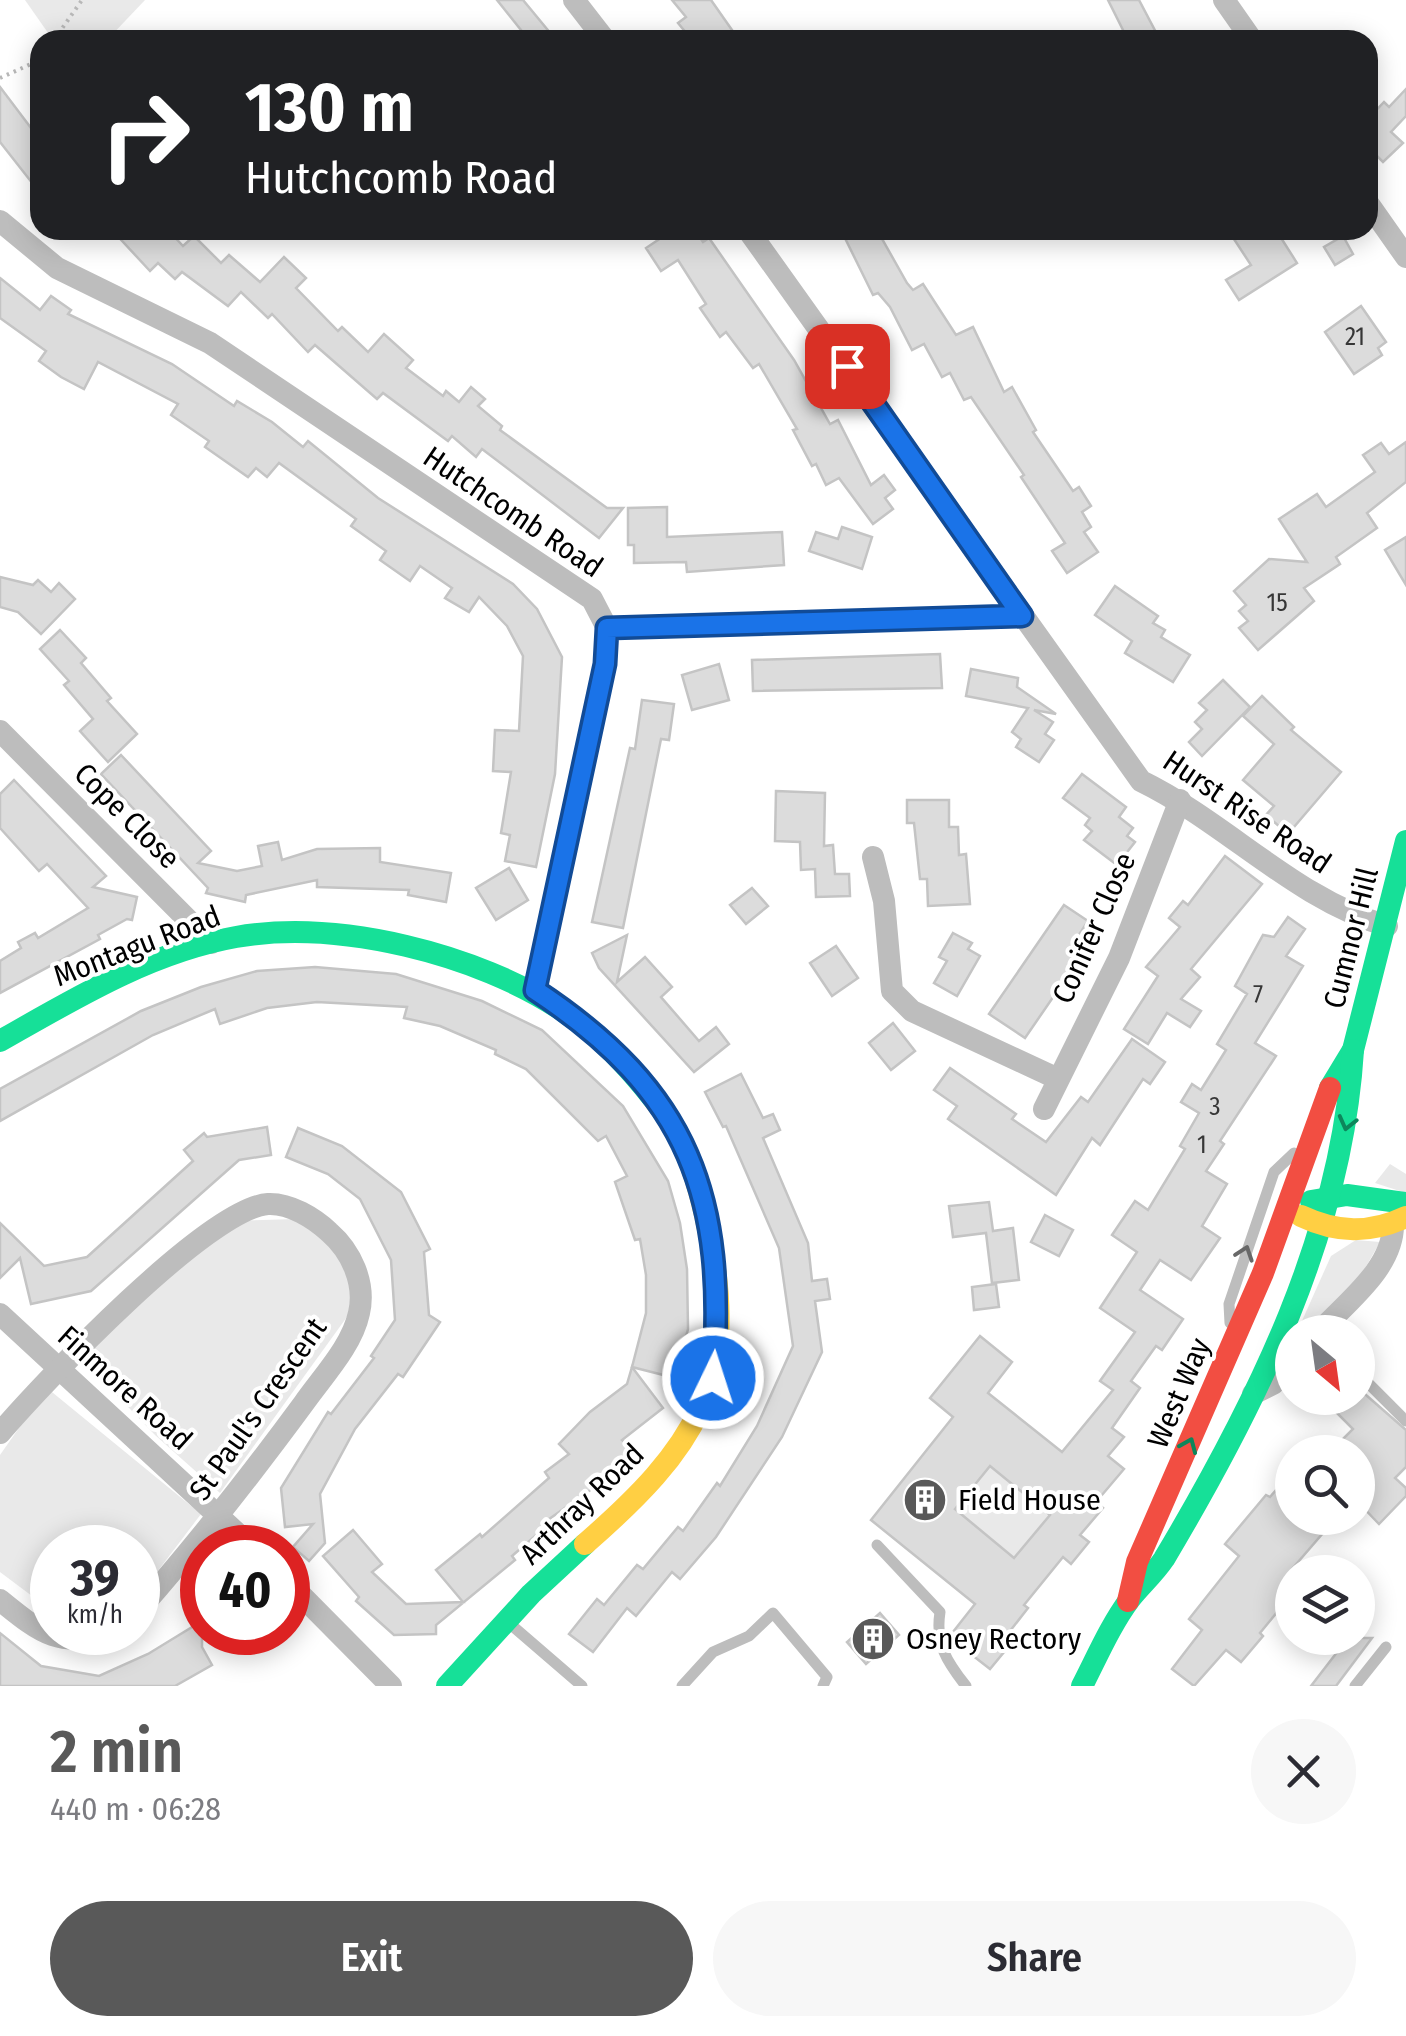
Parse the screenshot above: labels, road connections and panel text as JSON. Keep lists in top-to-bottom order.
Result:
{
  "streets": {
    "street": [
      "Hutchcomb Road",
      "Hurst Rise Road",
      "Cope Close",
      "Conifer Close",
      "Cumnor Hill",
      "Montagu Road",
      "Finmore Road",
      "West Way",
      "St Paul's Crescent",
      "Arthray Road"
    ]
  },
  "crossings": [
    ["Hurst Rise Road", "Conifer Close"],
    ["Hurst Rise Road", "Cumnor Hill"],
    ["Cope Close", "Montagu Road"],
    ["Cumnor Hill", "West Way"],
    ["Montagu Road", "Arthray Road"],
    ["Finmore Road", "St Paul's Crescent"]
  ],
  "places": {
    "building": ["Field House", "Osney Rectory"]
  },
  "house_numbers": [
    "21",
    "15",
    "7",
    "3",
    "1"
  ],
  "north": "bottom right",
  "page": {
    "turn": ["130 m", "Hutchcomb Road"],
    "speed": "39 km/h",
    "limit": "40",
    "heading": ["2 min", "440 m · 06:28"],
    "buttons": ["Exit", "Share"]
  }
}
